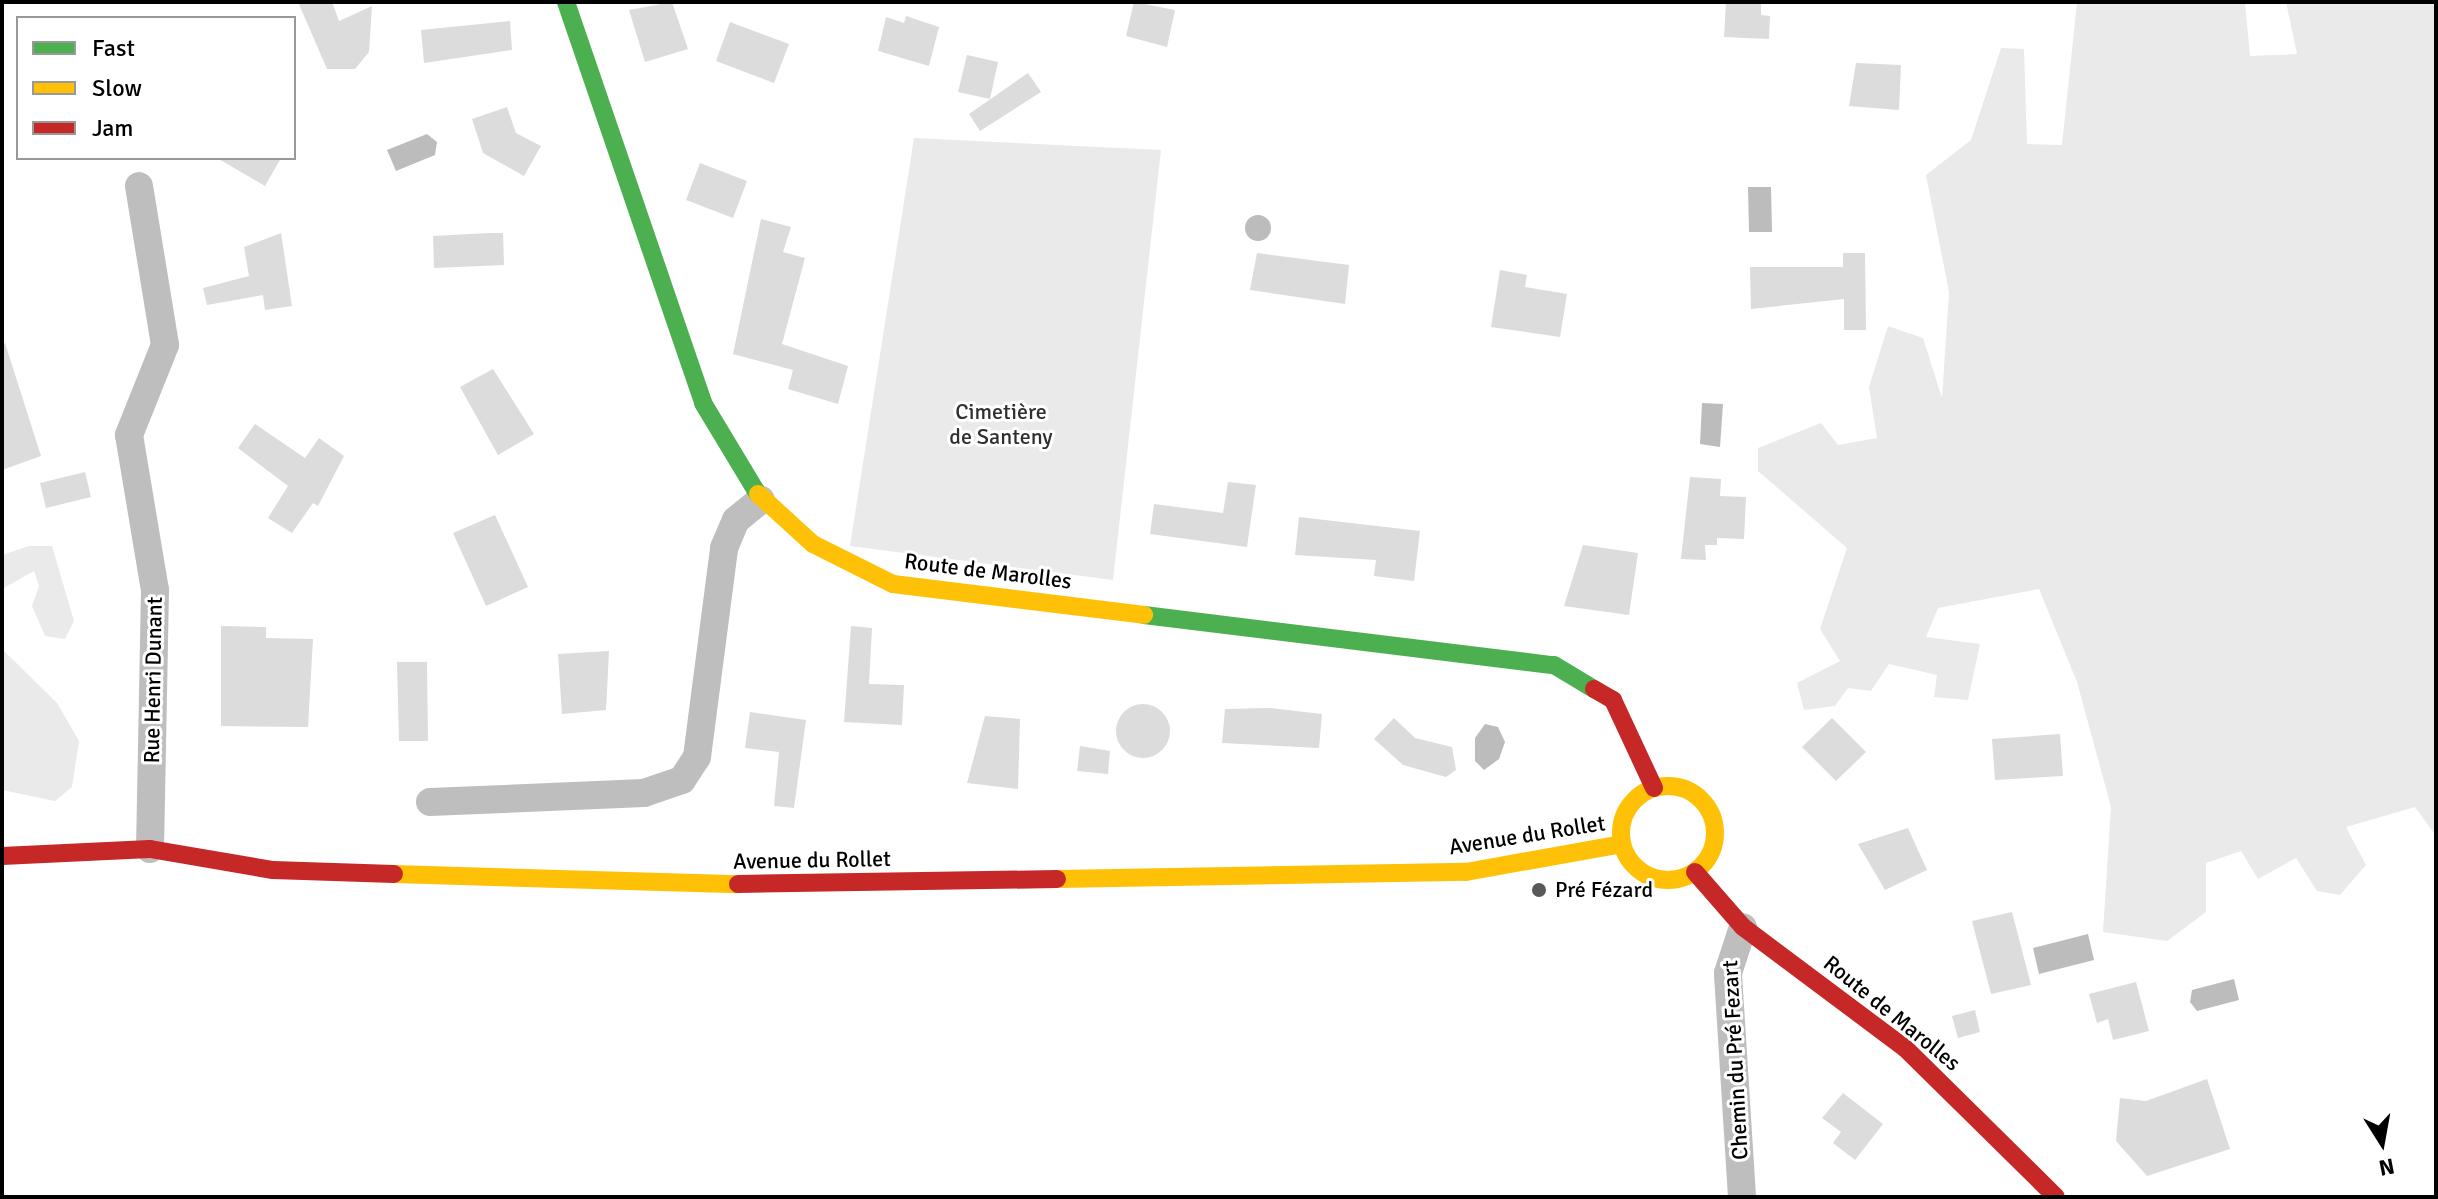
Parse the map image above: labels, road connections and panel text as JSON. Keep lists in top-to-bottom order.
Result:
{
  "streets": {
    "street": [
      "Route de Marolles",
      "Rue Henri Dunant",
      "Avenue du Rollet",
      "Chemin du Pré Fezart"
    ]
  },
  "crossings": [
    ["Route de Marolles", "Avenue du Rollet"],
    ["Route de Marolles", "Chemin du Pré Fezart"],
    ["Rue Henri Dunant", "Avenue du Rollet"]
  ],
  "parks": ["Cimetière de Santeny"],
  "places": ["Pré Fézard"],
  "legend": ["Fast", "Slow", "Jam"],
  "north": "bottom"
}
